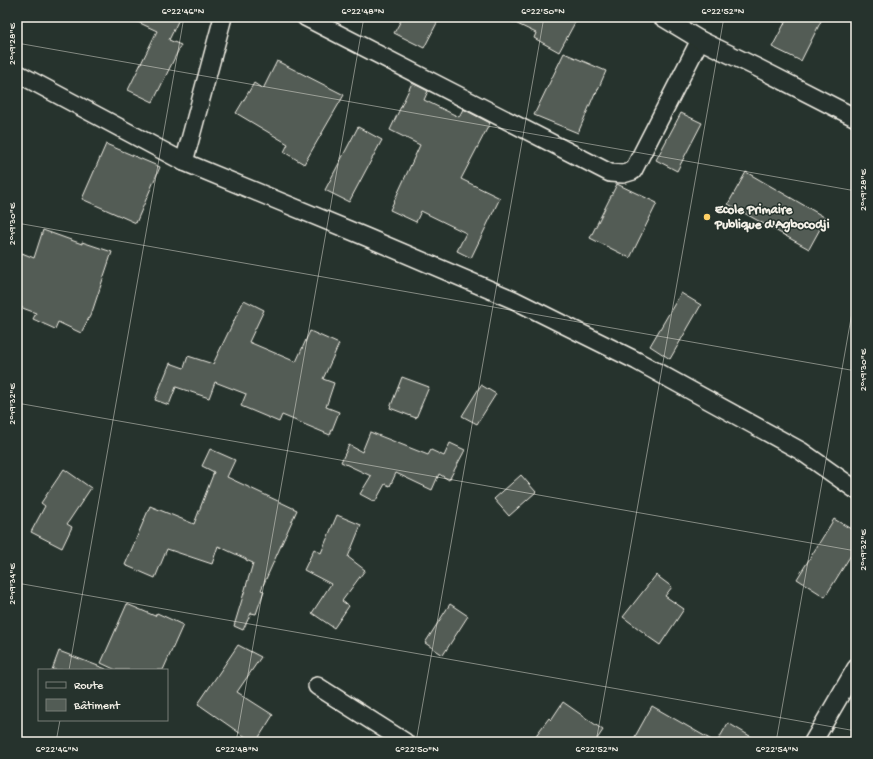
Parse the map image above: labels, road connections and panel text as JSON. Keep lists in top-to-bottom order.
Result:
{
  "places": ["Ecole Primaire Publique d'Agbocodji"],
  "legend": ["Route", "Bâtiment"],
  "coordinates": [
    "6°22'46\"N",
    "6°22'48\"N",
    "6°22'50\"N",
    "6°22'52\"N",
    "2°19'28\"E",
    "2°19'30\"E",
    "2°19'32\"E",
    "2°19'34\"E",
    "6°22'54\"N"
  ]
}
